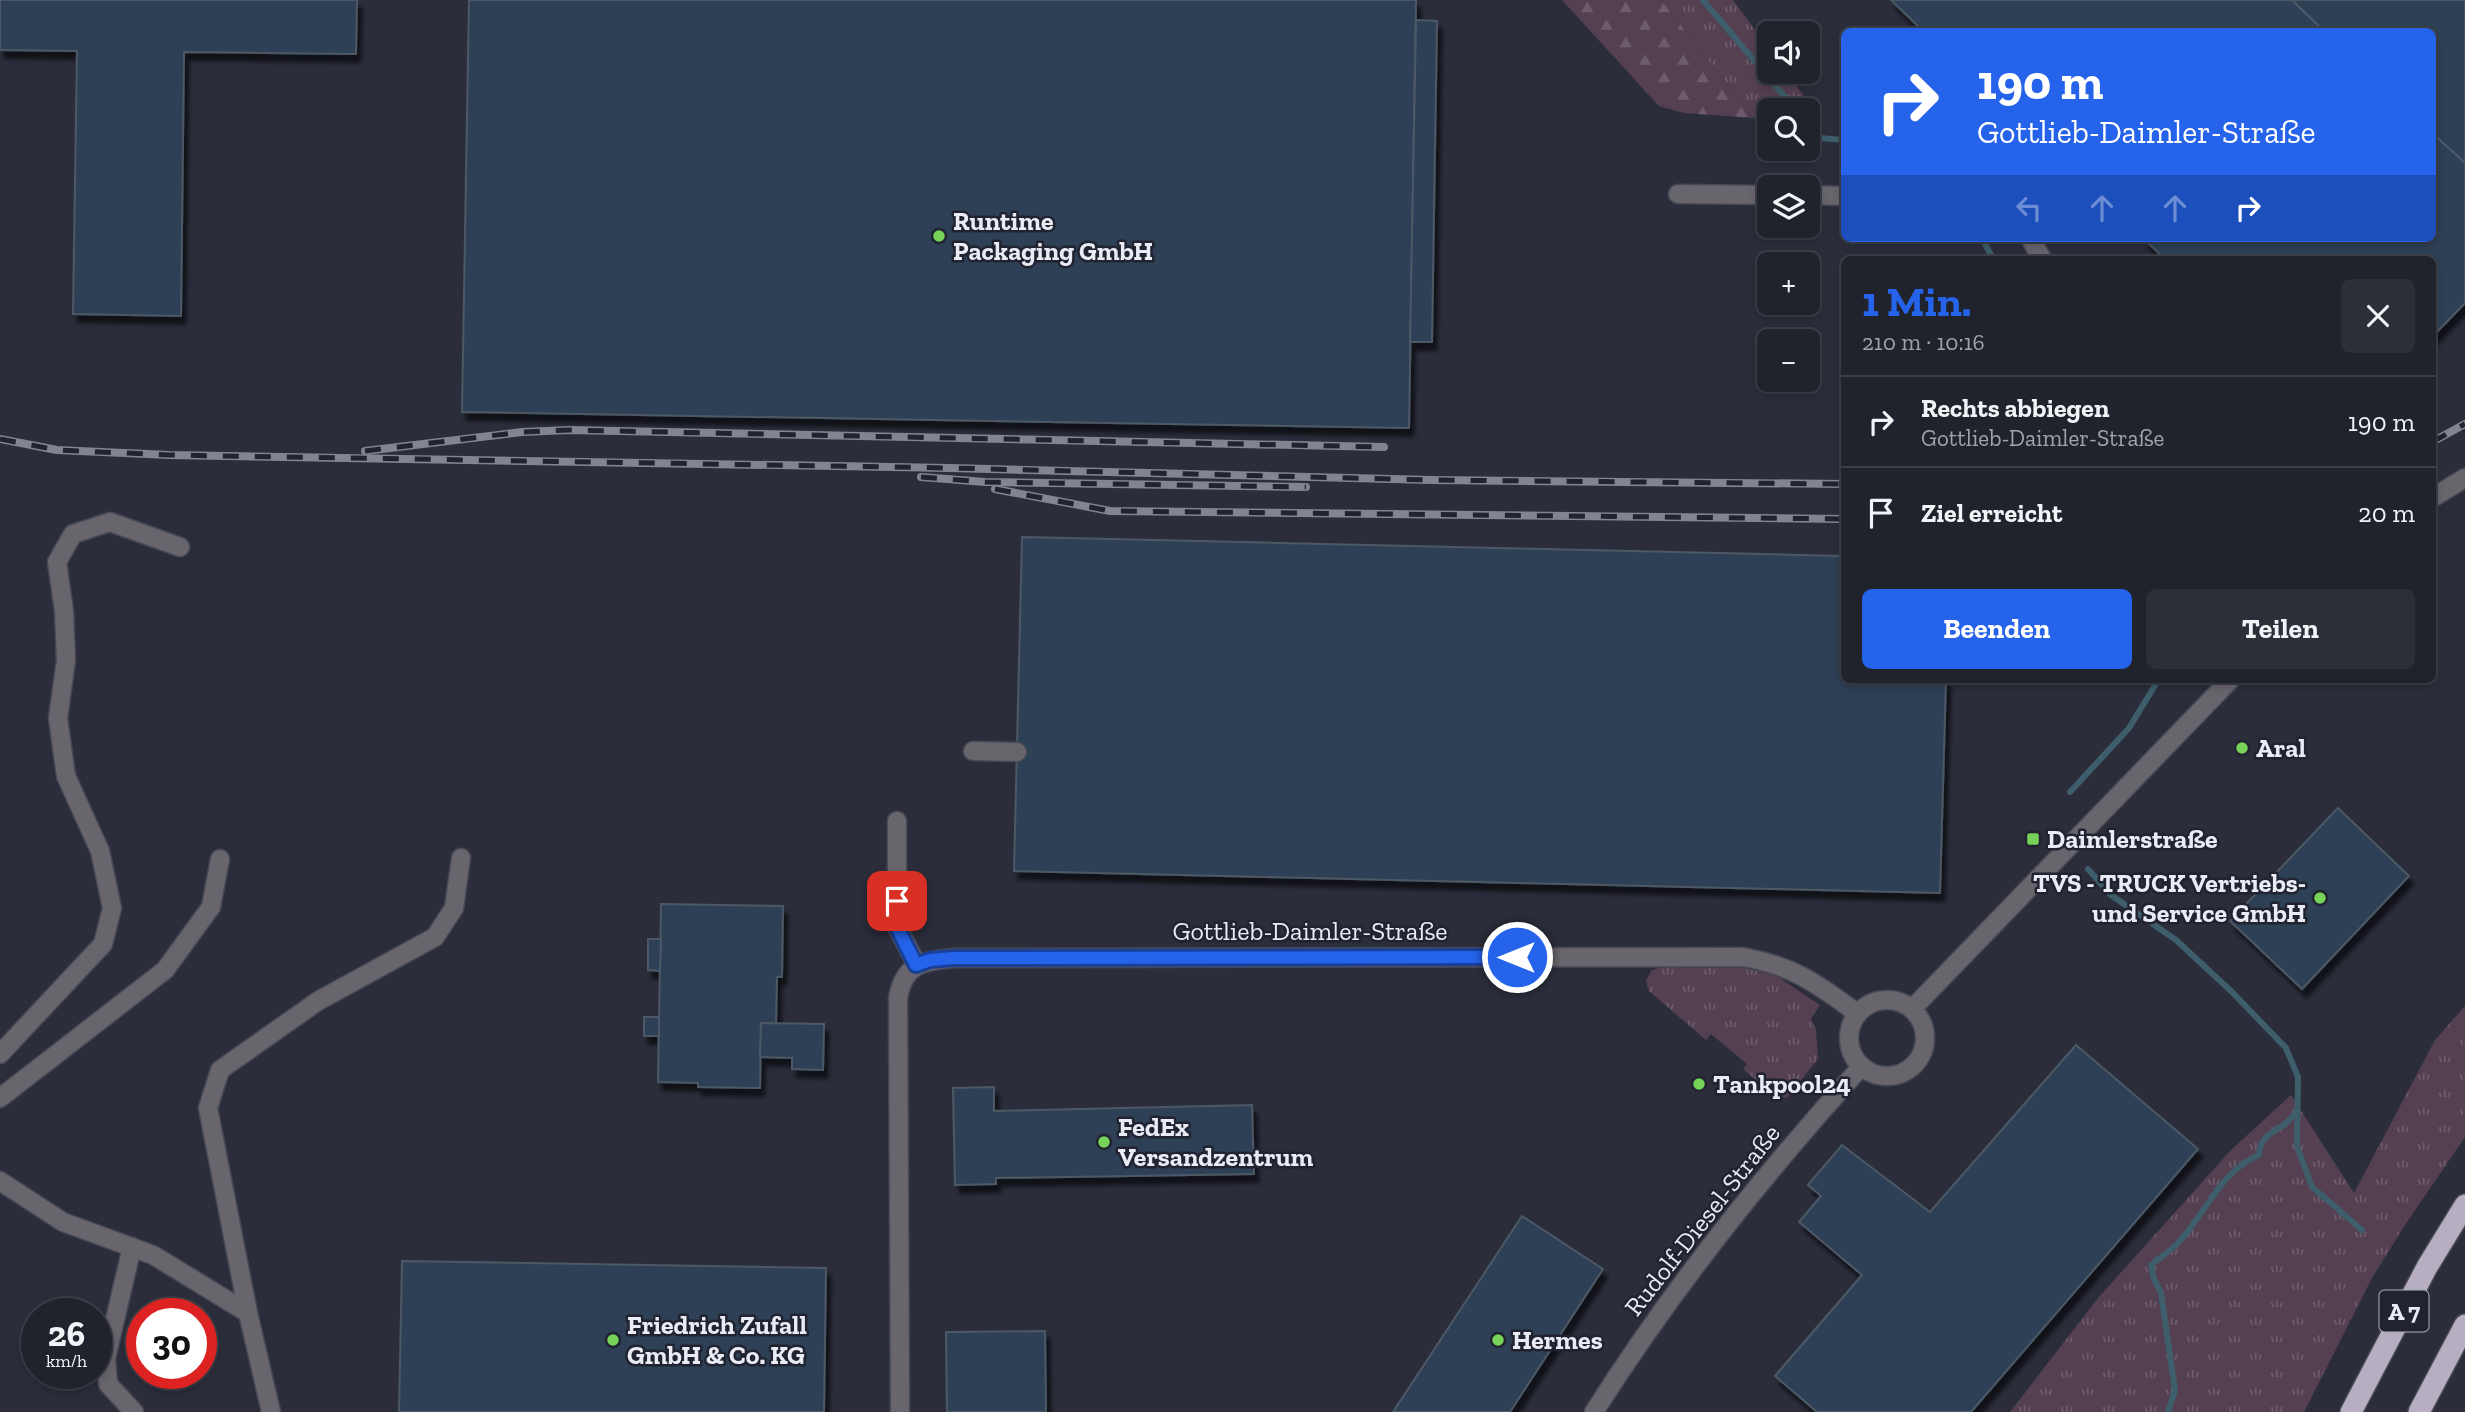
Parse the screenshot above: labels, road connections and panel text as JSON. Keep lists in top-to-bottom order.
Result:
{
  "streets": {
    "highway": ["A 7"],
    "street": ["Gottlieb-Daimler-Straße", "Rudolf-Diesel-Straße"]
  },
  "crossings": [
    ["Gottlieb-Daimler-Straße", "Rudolf-Diesel-Straße"]
  ],
  "places": {
    "other": [
      "Runtime Packaging GmbH",
      "Aral",
      "TVS - TRUCK Vertriebs- und Service GmbH",
      "Tankpool24",
      "FedEx Versandzentrum",
      "Friedrich Zufall GmbH & Co. KG",
      "Hermes"
    ],
    "transit": ["Daimlerstraße"]
  },
  "page": {
    "map_buttons": ["+", "−"],
    "turn": ["190 m", "Gottlieb-Daimler-Straße"],
    "heading": ["1 Min.", "210 m · 10:16"],
    "list": [
      {
        "name": "Rechts abbiegen",
        "note": "Gottlieb-Daimler-Straße",
        "value": "190 m"
      },
      {
        "name": "Ziel erreicht",
        "value": "20 m"
      }
    ],
    "buttons": ["Beenden", "Teilen"],
    "speed": "26 km/h",
    "limit": "30"
  }
}
